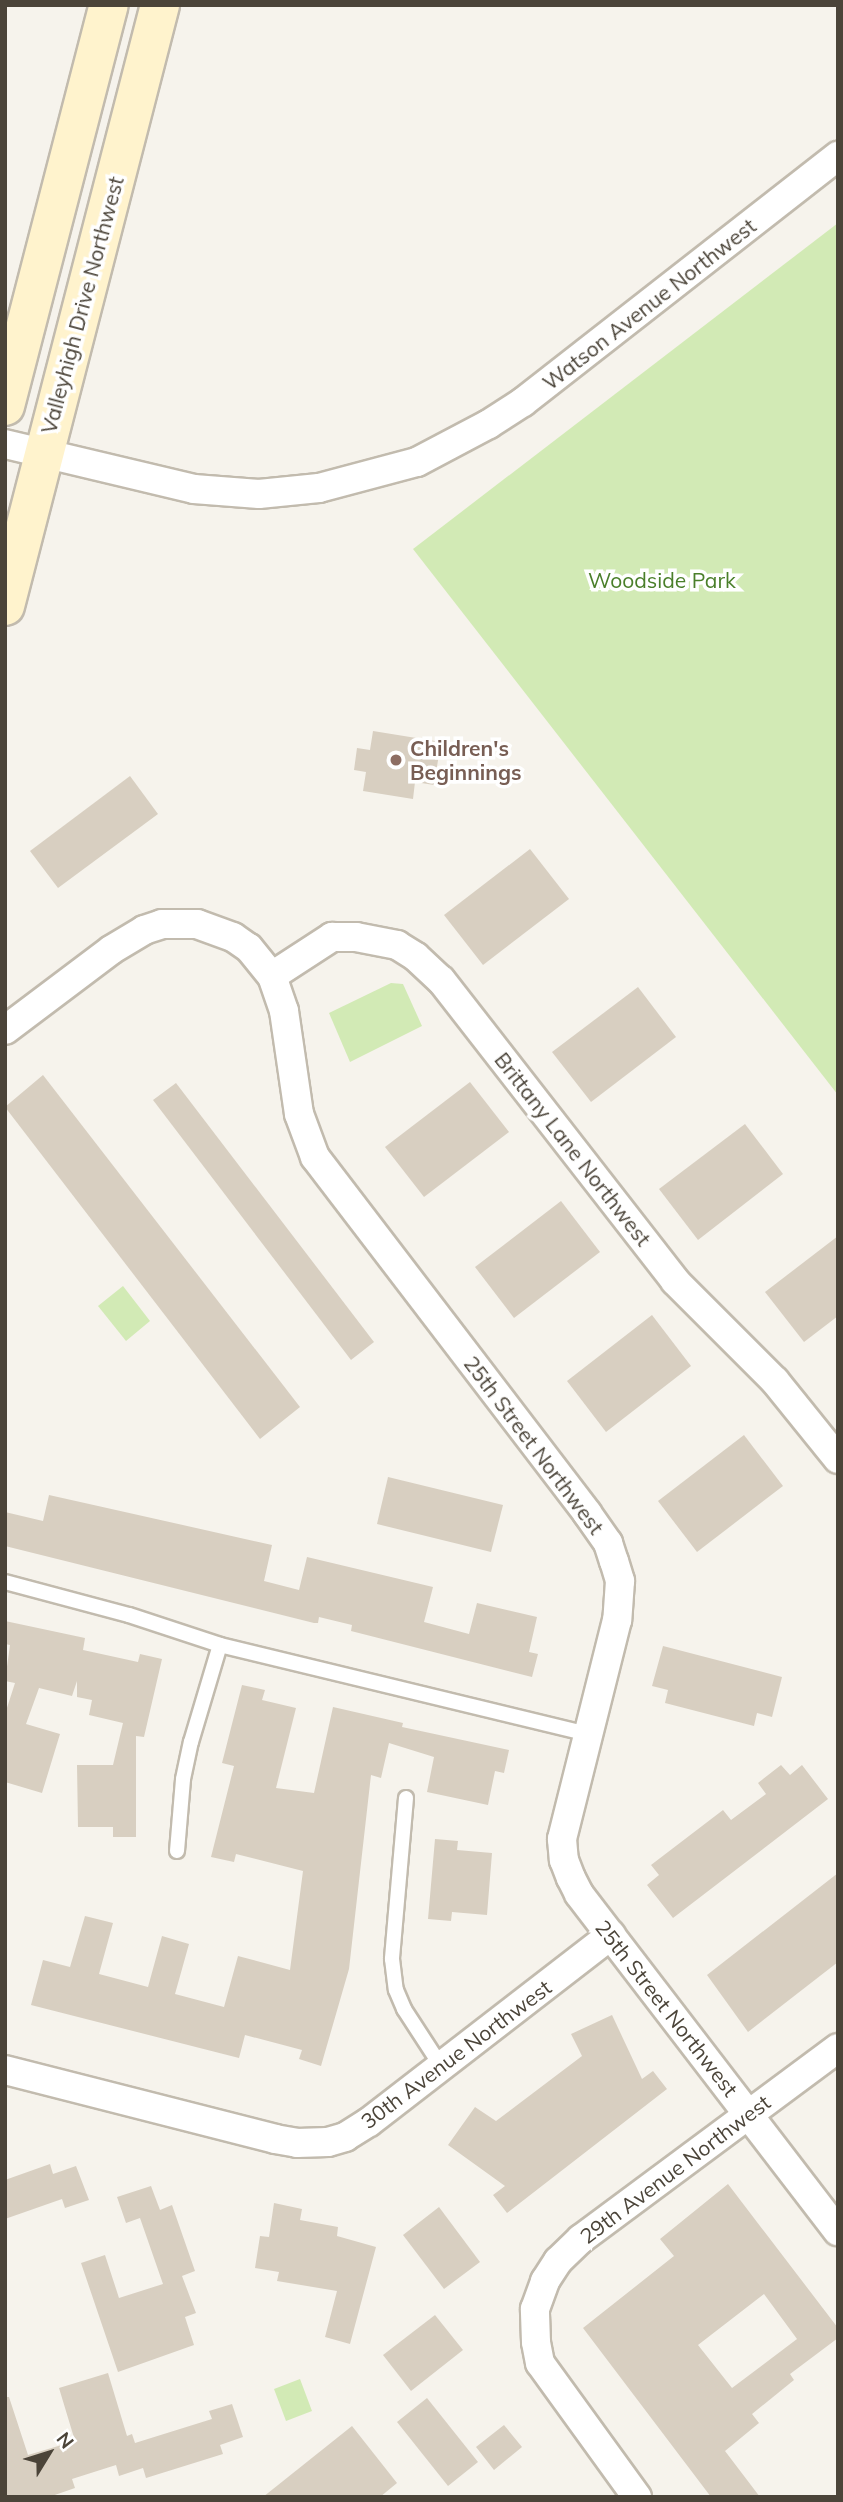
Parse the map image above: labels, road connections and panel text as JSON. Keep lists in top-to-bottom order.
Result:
{
  "streets": {
    "main road": ["Valleyhigh Drive Northwest"],
    "street": [
      "Watson Avenue Northwest",
      "Brittany Lane Northwest",
      "25th Street Northwest",
      "30th Avenue Northwest",
      "29th Avenue Northwest"
    ]
  },
  "crossings": [
    ["Watson Avenue Northwest", "Valleyhigh Drive Northwest"],
    ["Brittany Lane Northwest", "25th Street Northwest"],
    ["25th Street Northwest", "30th Avenue Northwest"],
    ["25th Street Northwest", "29th Avenue Northwest"]
  ],
  "parks": ["Woodside Park"],
  "places": ["Children's Beginnings"],
  "north": "top right"
}
